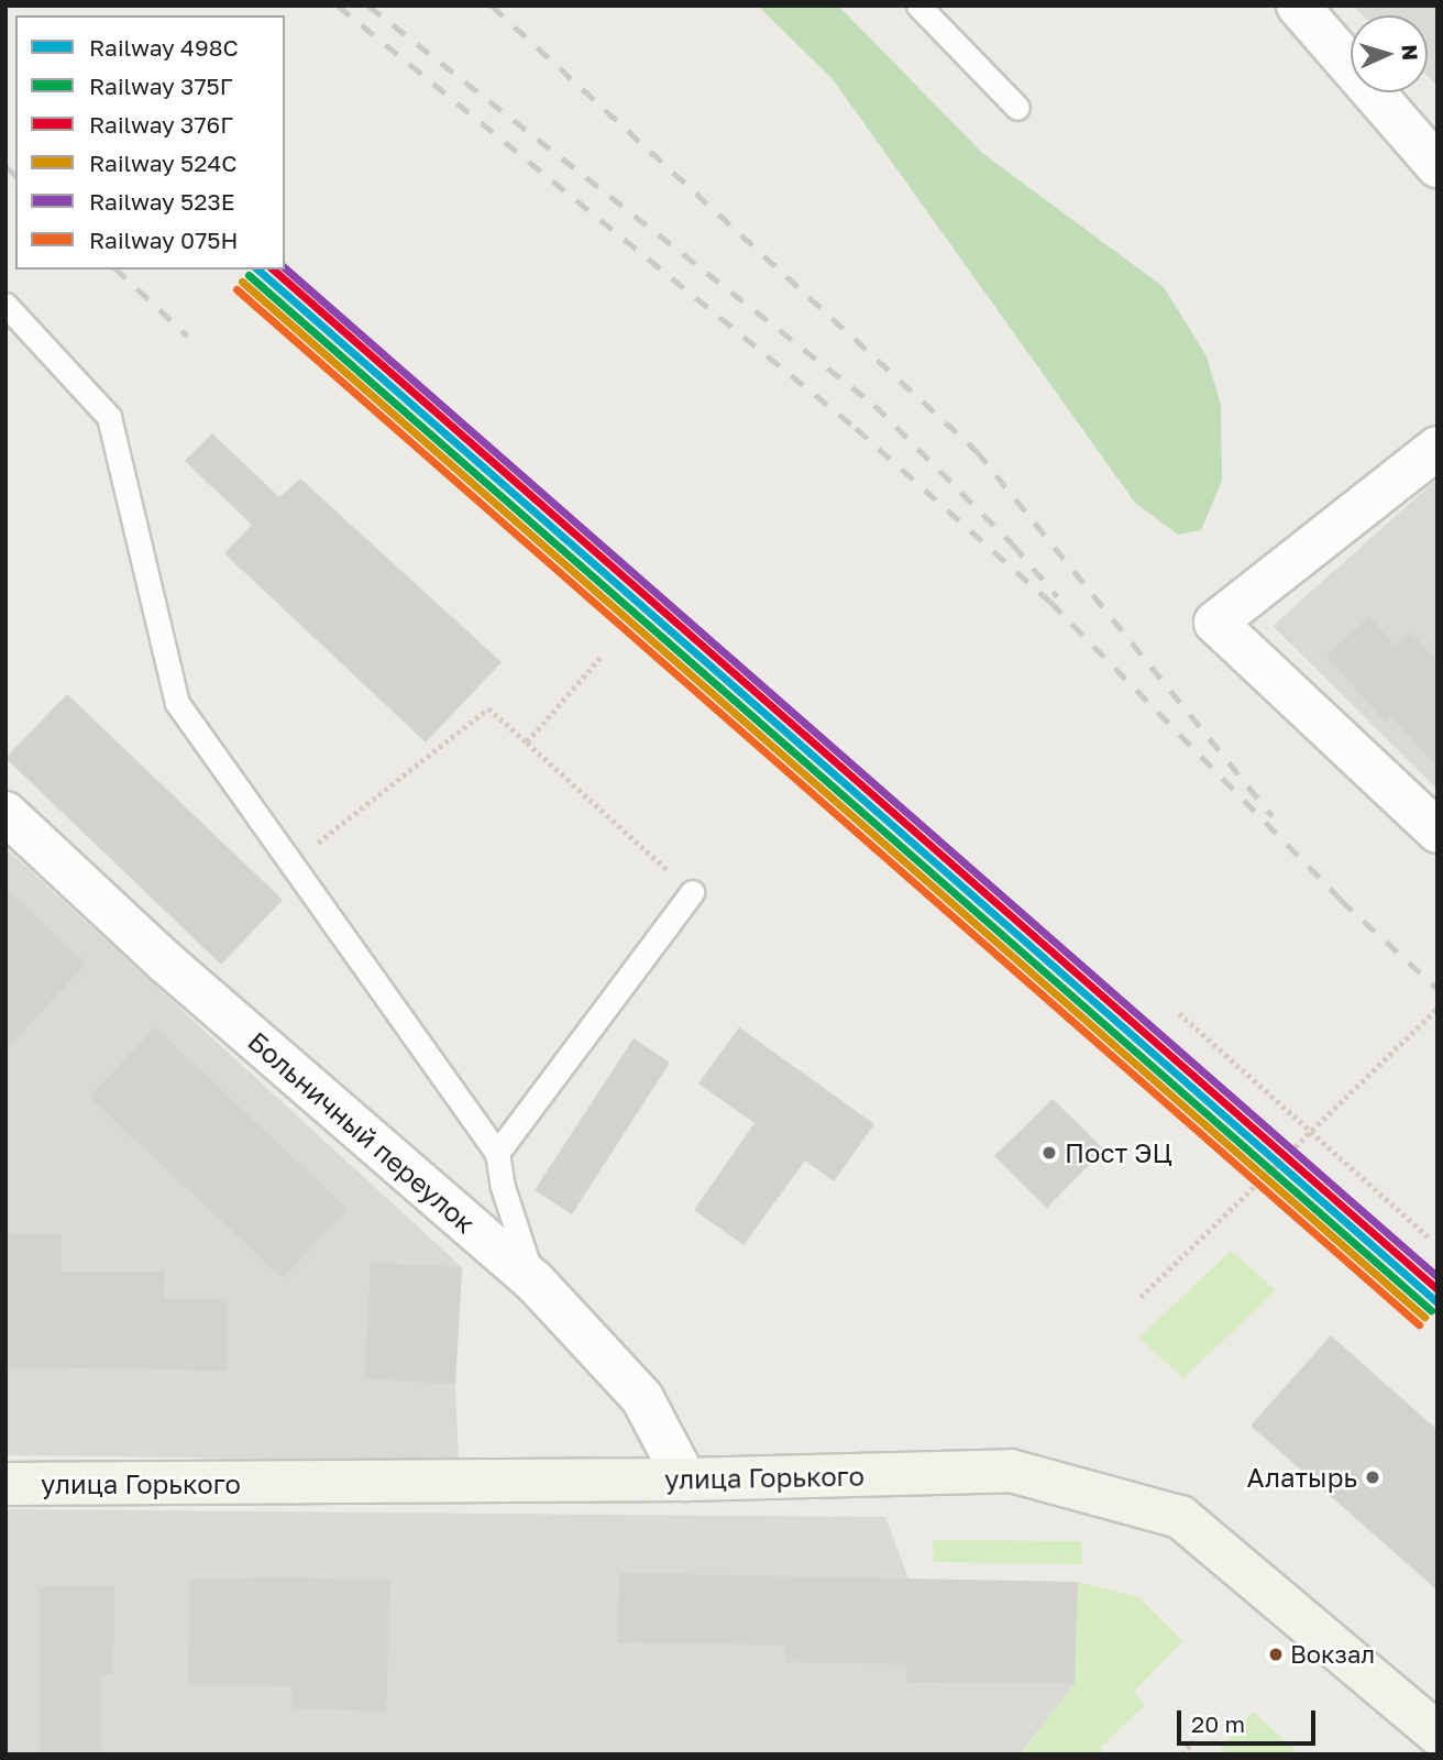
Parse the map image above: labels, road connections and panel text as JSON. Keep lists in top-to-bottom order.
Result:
{
  "streets": {
    "street": ["Больничный переулок", "улица Горького"]
  },
  "crossings": [
    ["Больничный переулок", "улица Горького"]
  ],
  "places": ["Пост ЭЦ", "Алатырь", "Вокзал"],
  "lines": [
    "rail line 523Е",
    "rail line 498С",
    "rail line 376Г",
    "rail line 375Г",
    "rail line 524С",
    "rail line 075Н"
  ],
  "legend": [
    "Railway 498С",
    "Railway 375Г",
    "Railway 376Г",
    "Railway 524С",
    "Railway 523Е",
    "Railway 075Н"
  ],
  "scale_bar": "20 m",
  "north": "right"
}
